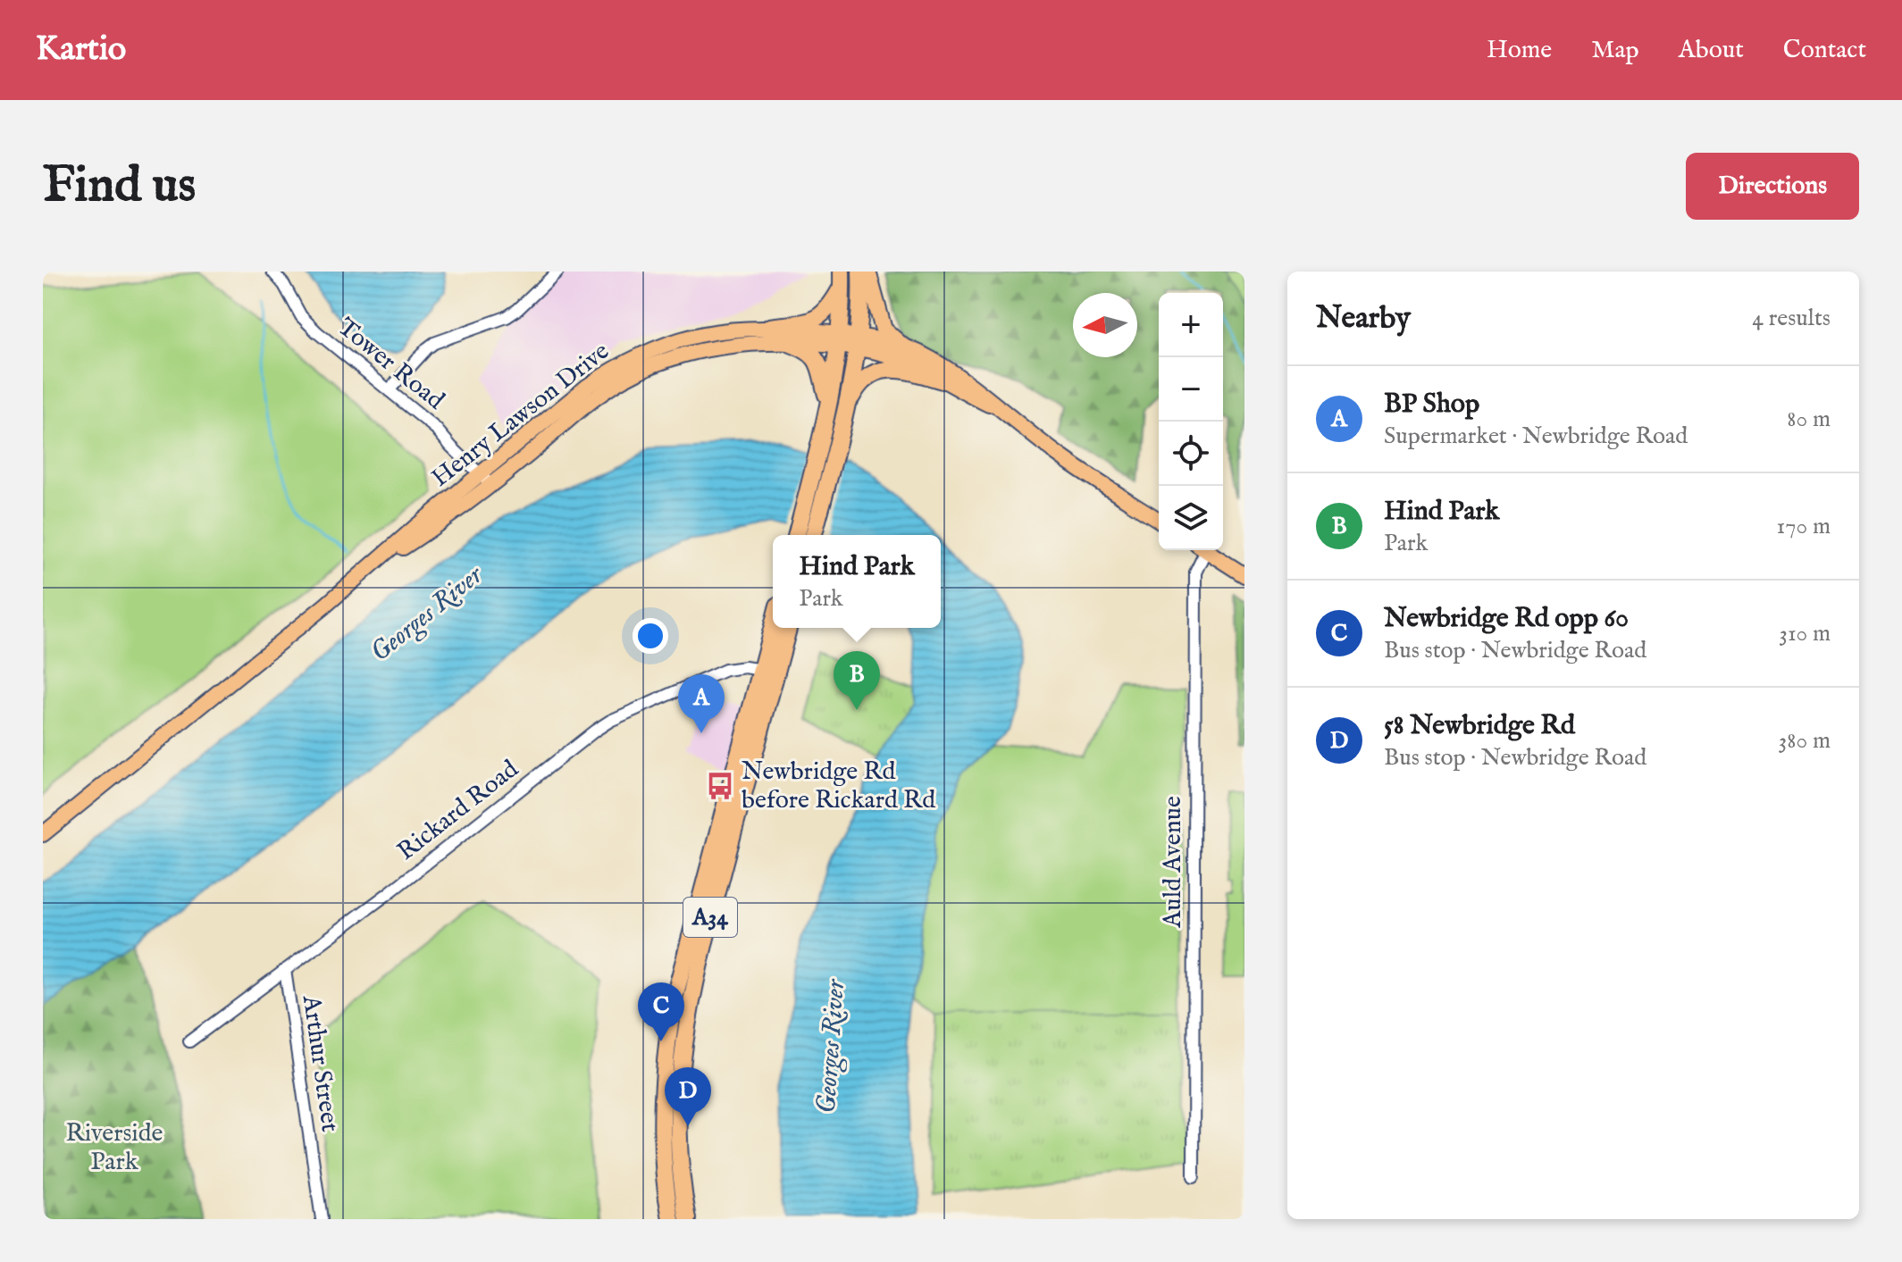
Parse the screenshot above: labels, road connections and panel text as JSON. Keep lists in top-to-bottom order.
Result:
{
  "streets": {
    "highway": ["A34"],
    "main road": ["Henry Lawson Drive"],
    "street": [
      "Tower Road",
      "Rickard Road",
      "Auld Avenue",
      "Arthur Street"
    ]
  },
  "crossings": [
    ["Tower Road", "Henry Lawson Drive"],
    ["Rickard Road", "A34"],
    ["Rickard Road", "Arthur Street"]
  ],
  "water": ["Georges River"],
  "parks": ["Riverside Park"],
  "places": {
    "bus stop": ["Newbridge Rd before Rickard Rd"]
  },
  "north": "left",
  "page": {
    "header": "Kartio",
    "nav": [
      "Home",
      "Map",
      "About",
      "Contact"
    ],
    "buttons": "Directions",
    "title": "Find us",
    "heading": ["Nearby", "4 results"],
    "map_buttons": ["+", "−"],
    "list": [
      {
        "mark": "A",
        "name": "BP Shop",
        "note": "Supermarket · Newbridge Road",
        "value": "80 m"
      },
      {
        "mark": "B",
        "name": "Hind Park",
        "note": "Park",
        "value": "170 m"
      },
      {
        "mark": "C",
        "name": "Newbridge Rd opp 60",
        "note": "Bus stop · Newbridge Road",
        "value": "310 m"
      },
      {
        "mark": "D",
        "name": "58 Newbridge Rd",
        "note": "Bus stop · Newbridge Road",
        "value": "380 m"
      }
    ],
    "popup": ["Hind Park", "Park"],
    "pins": [
      "B",
      "A",
      "C",
      "D"
    ]
  }
}
